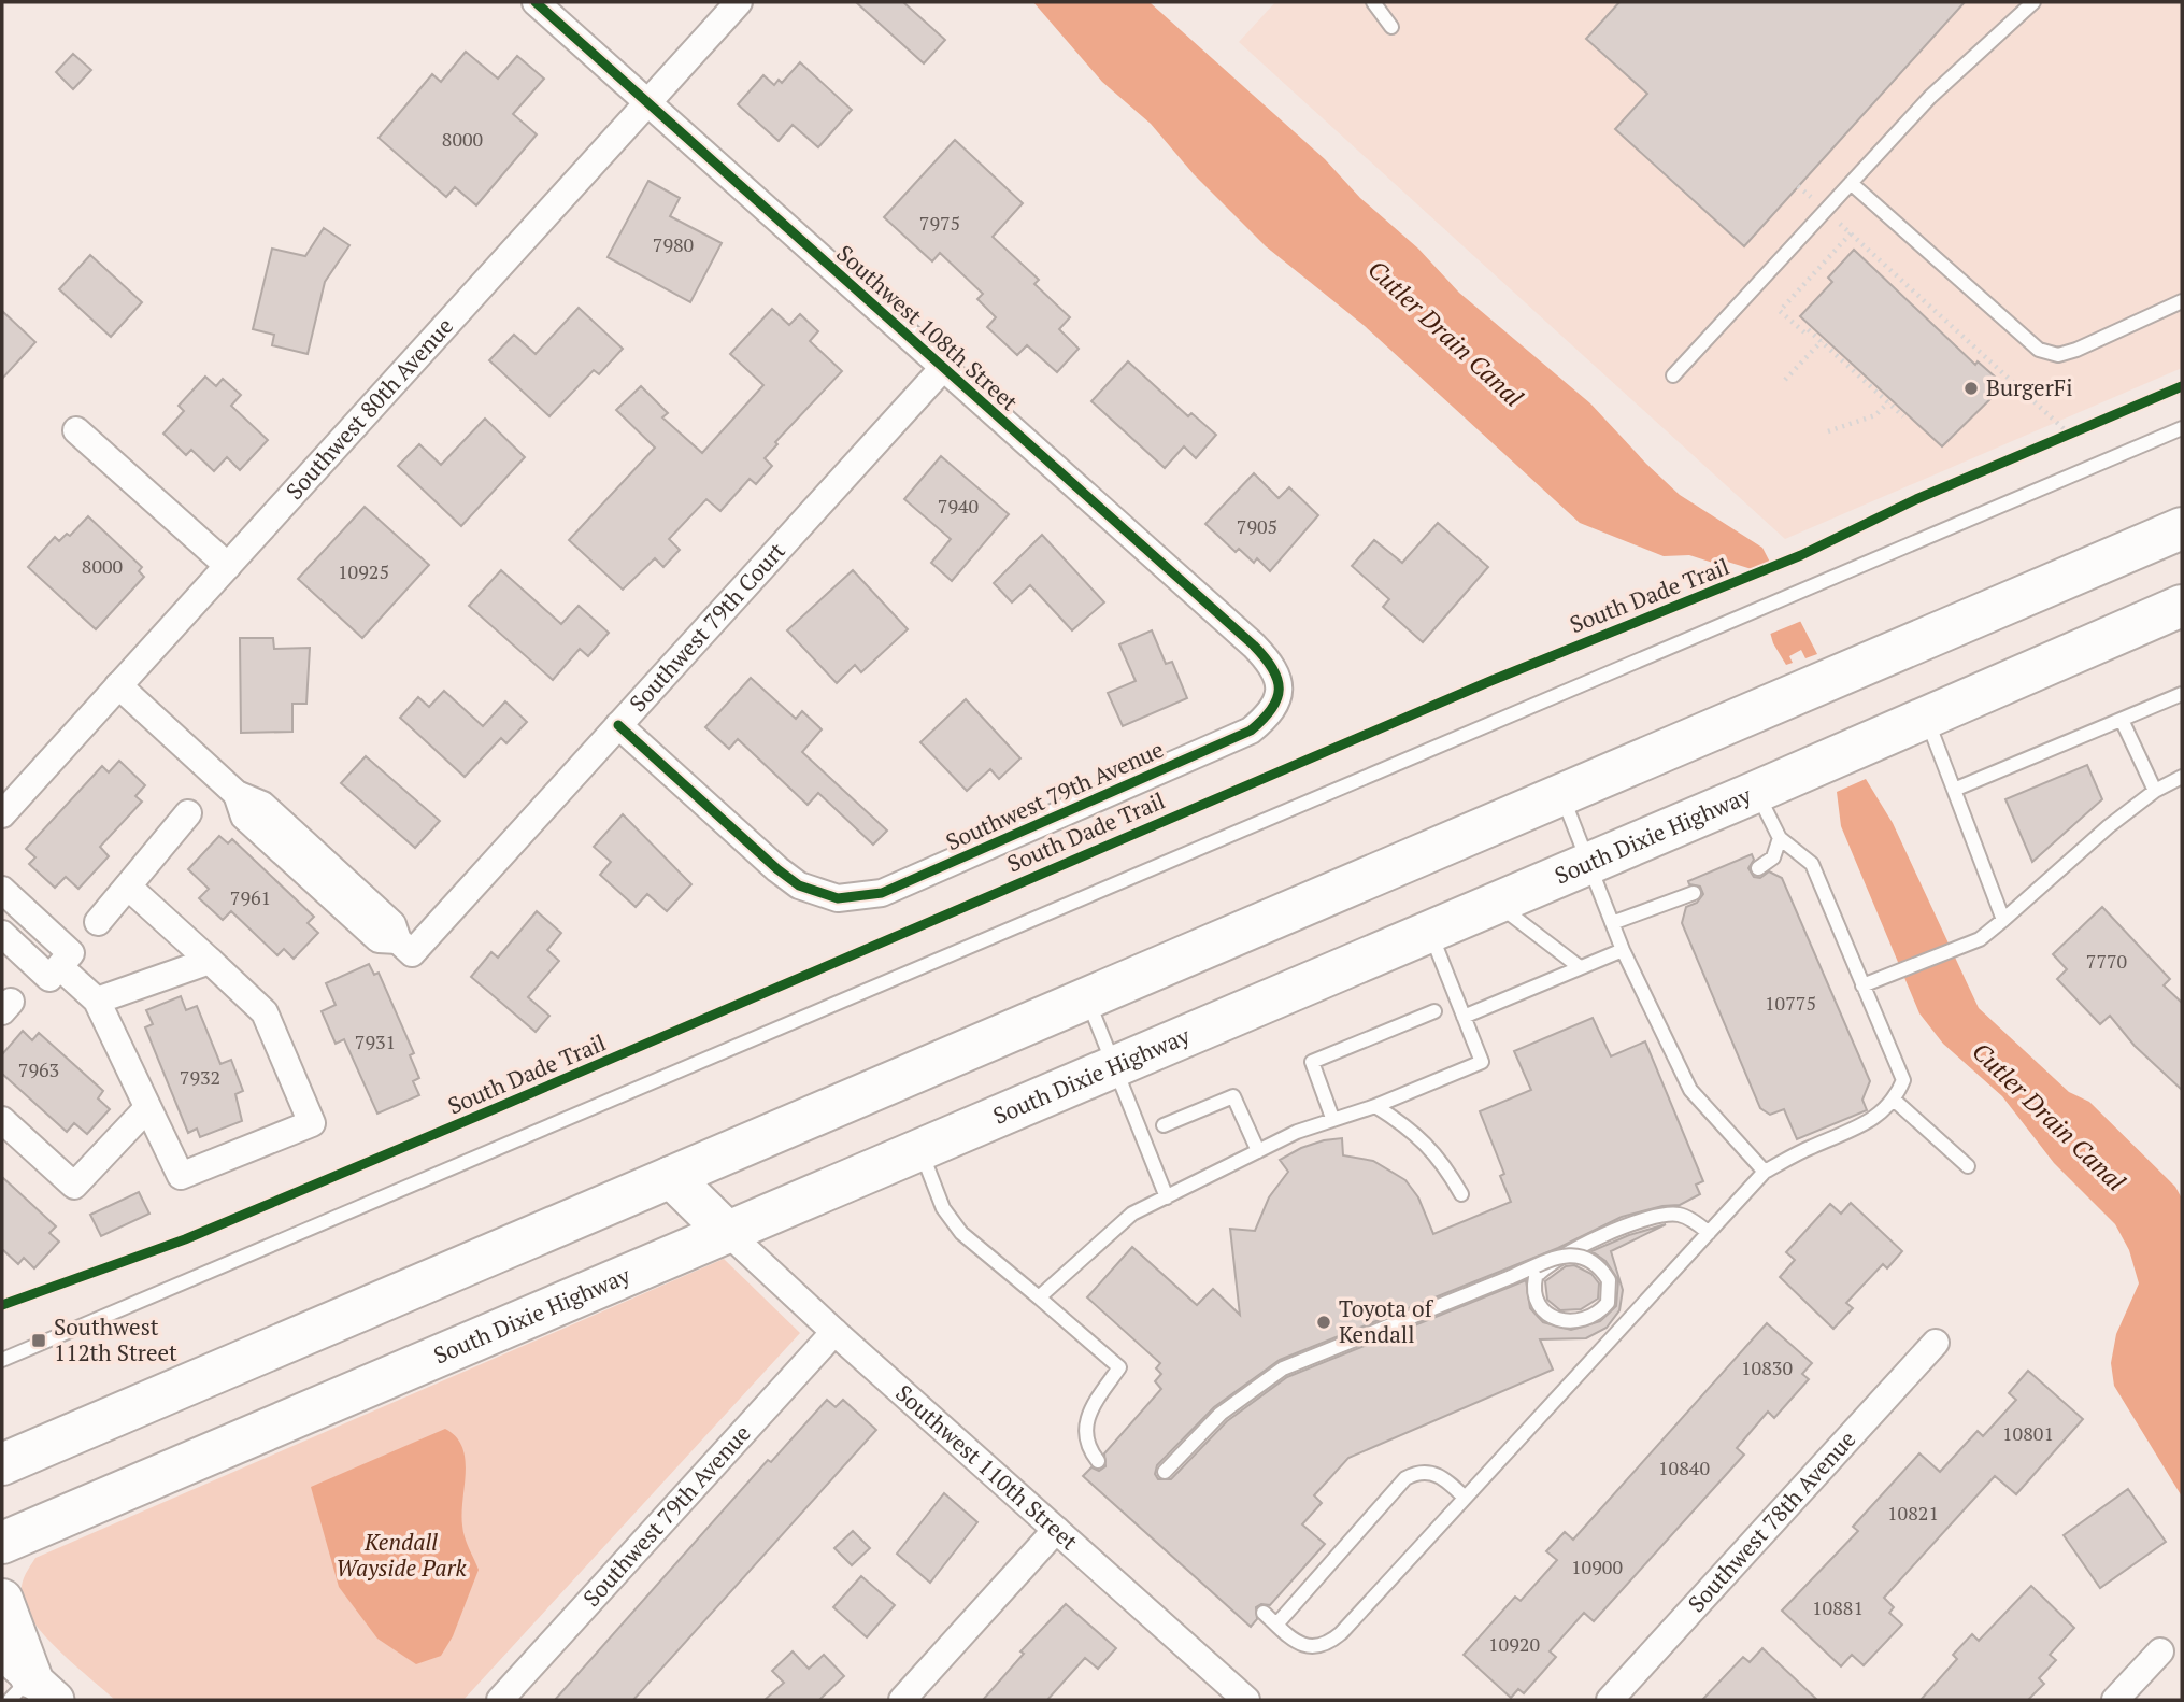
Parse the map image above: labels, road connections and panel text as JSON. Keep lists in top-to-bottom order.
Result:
{
  "streets": {
    "highway": ["South Dixie Highway"],
    "street": [
      "Southwest 108th Street",
      "Southwest 80th Avenue",
      "Southwest 79th Court",
      "Southwest 79th Avenue",
      "Southwest 110th Street",
      "Southwest 78th Avenue"
    ],
    "cycle path": ["South Dade Trail"]
  },
  "crossings": [
    ["Southwest 108th Street", "Southwest 80th Avenue"],
    ["Southwest 108th Street", "Southwest 79th Court"],
    ["Southwest 108th Street", "Southwest 79th Avenue"],
    ["Southwest 80th Avenue", "Southwest 79th Court"],
    ["Southwest 79th Court", "Southwest 79th Avenue"],
    ["Southwest 79th Avenue", "Southwest 110th Street"],
    ["South Dixie Highway", "Southwest 110th Street"]
  ],
  "water": ["Cutler Drain Canal"],
  "parks": ["Kendall Wayside Park"],
  "places": {
    "other": ["BurgerFi", "Toyota of Kendall"],
    "transit": ["Southwest 112th Street"]
  },
  "house_numbers": [
    "8000",
    "7975",
    "7980",
    "7940",
    "7905",
    "8000",
    "10925",
    "7961",
    "7770",
    "10775",
    "7931",
    "7963",
    "7932",
    "10830",
    "10801",
    "10840",
    "10821",
    "10900",
    "10881",
    "10920"
  ]
}
